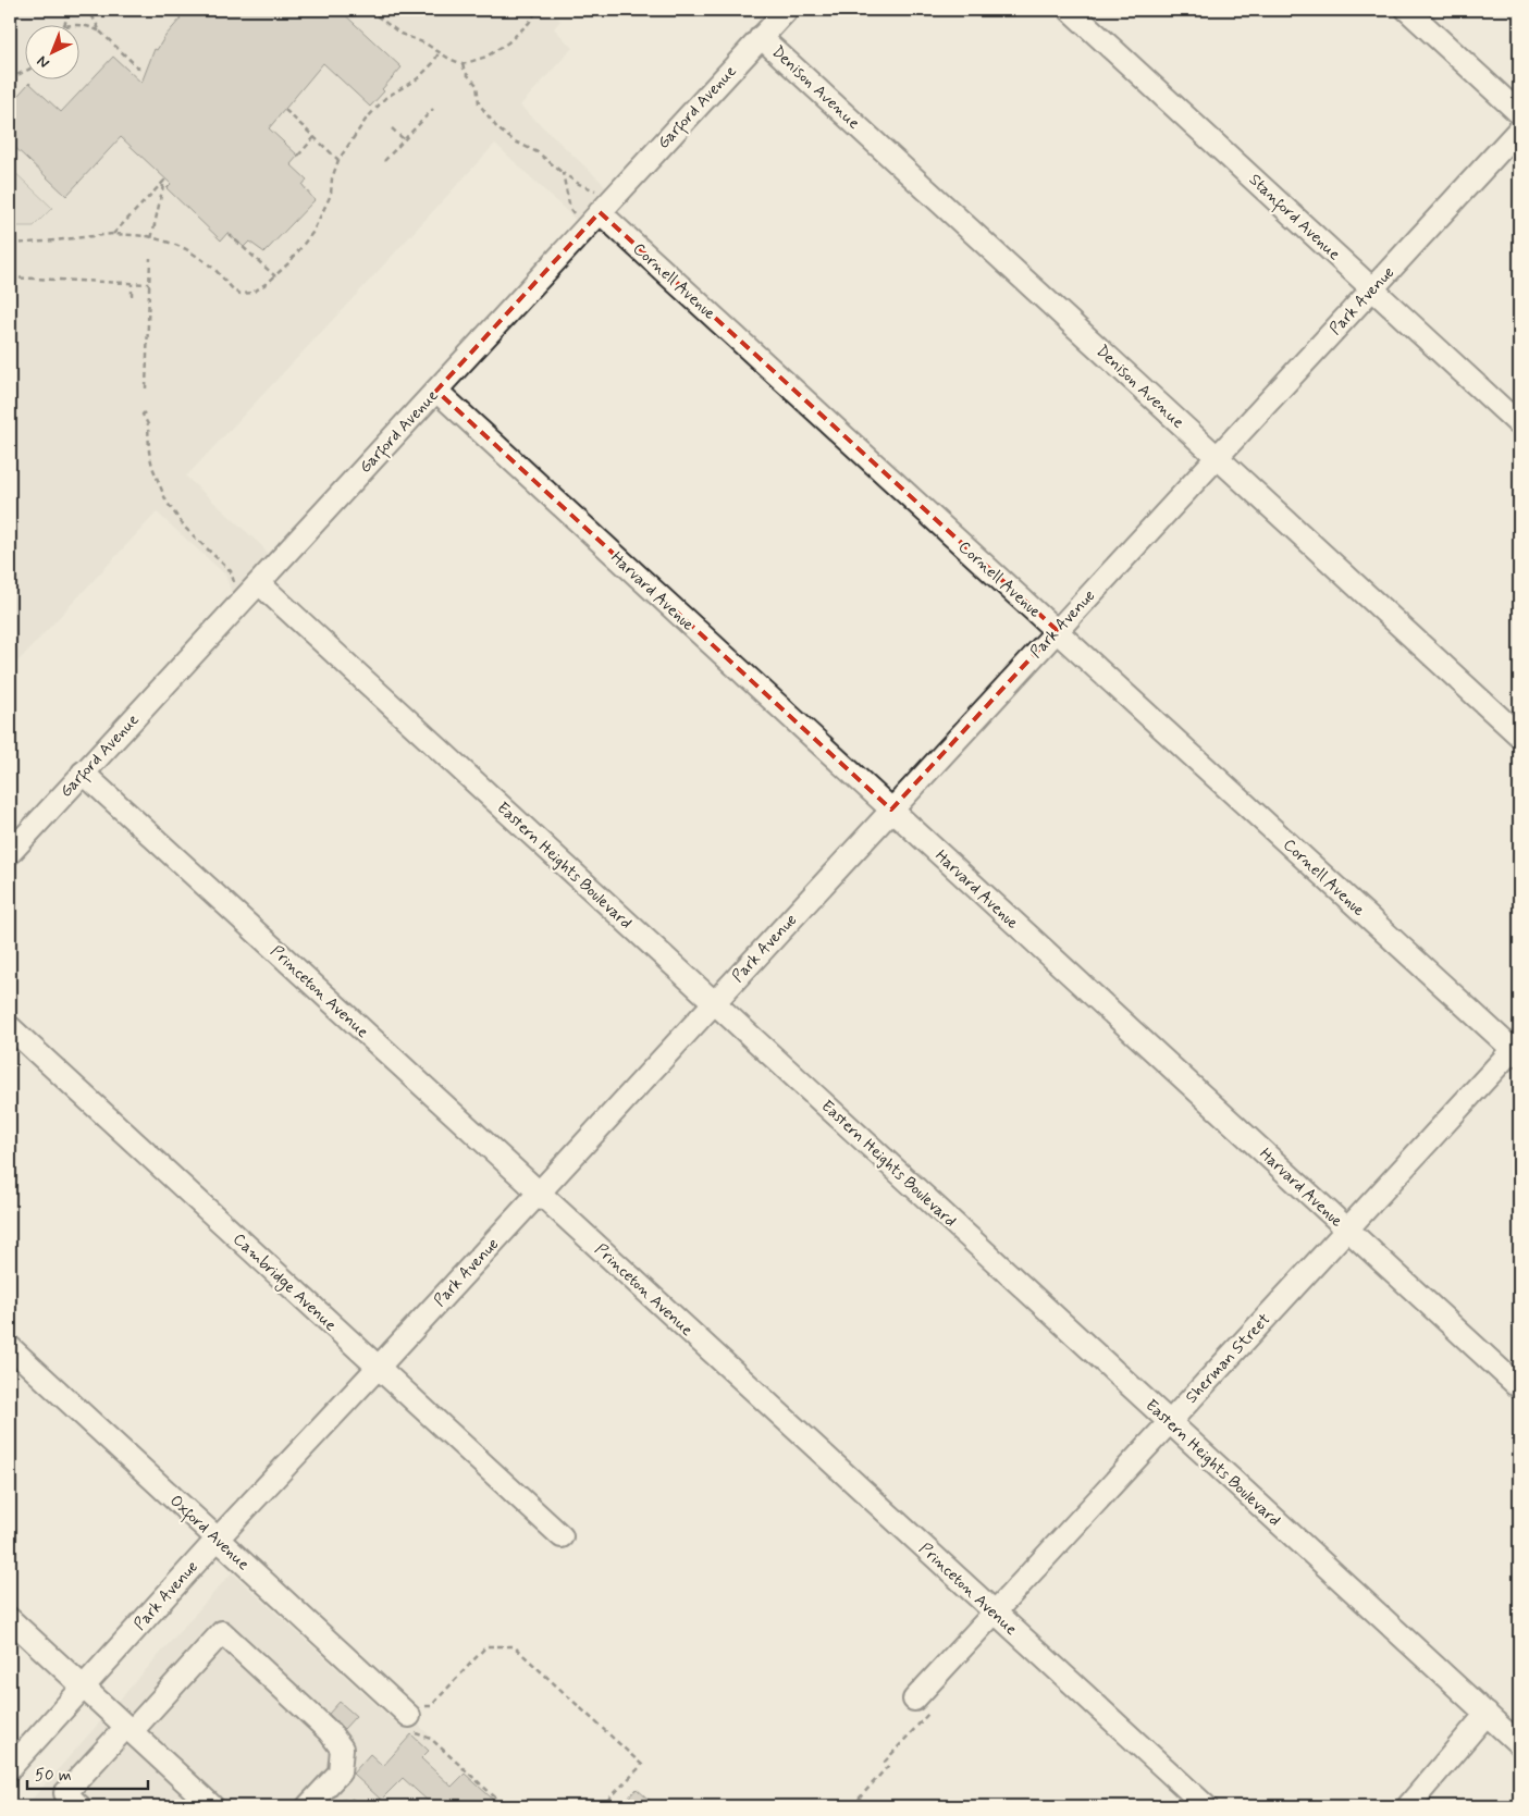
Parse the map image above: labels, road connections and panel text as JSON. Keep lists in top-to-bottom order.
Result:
{
  "streets": {
    "street": [
      "Denison Avenue",
      "Garford Avenue",
      "Stanford Avenue",
      "Cornell Avenue",
      "Park Avenue",
      "Harvard Avenue",
      "Eastern Heights Boulevard",
      "Princeton Avenue",
      "Cambridge Avenue",
      "Sherman Street",
      "Oxford Avenue"
    ]
  },
  "crossings": [
    ["Denison Avenue", "Garford Avenue"],
    ["Denison Avenue", "Park Avenue"],
    ["Garford Avenue", "Cornell Avenue"],
    ["Garford Avenue", "Harvard Avenue"],
    ["Garford Avenue", "Eastern Heights Boulevard"],
    ["Garford Avenue", "Princeton Avenue"],
    ["Stanford Avenue", "Park Avenue"],
    ["Cornell Avenue", "Park Avenue"],
    ["Cornell Avenue", "Sherman Street"],
    ["Park Avenue", "Harvard Avenue"],
    ["Park Avenue", "Eastern Heights Boulevard"],
    ["Park Avenue", "Princeton Avenue"],
    ["Park Avenue", "Cambridge Avenue"],
    ["Park Avenue", "Oxford Avenue"],
    ["Harvard Avenue", "Sherman Street"],
    ["Eastern Heights Boulevard", "Sherman Street"],
    ["Princeton Avenue", "Sherman Street"]
  ],
  "scale_bar": "50 m",
  "north": "bottom left"
}
